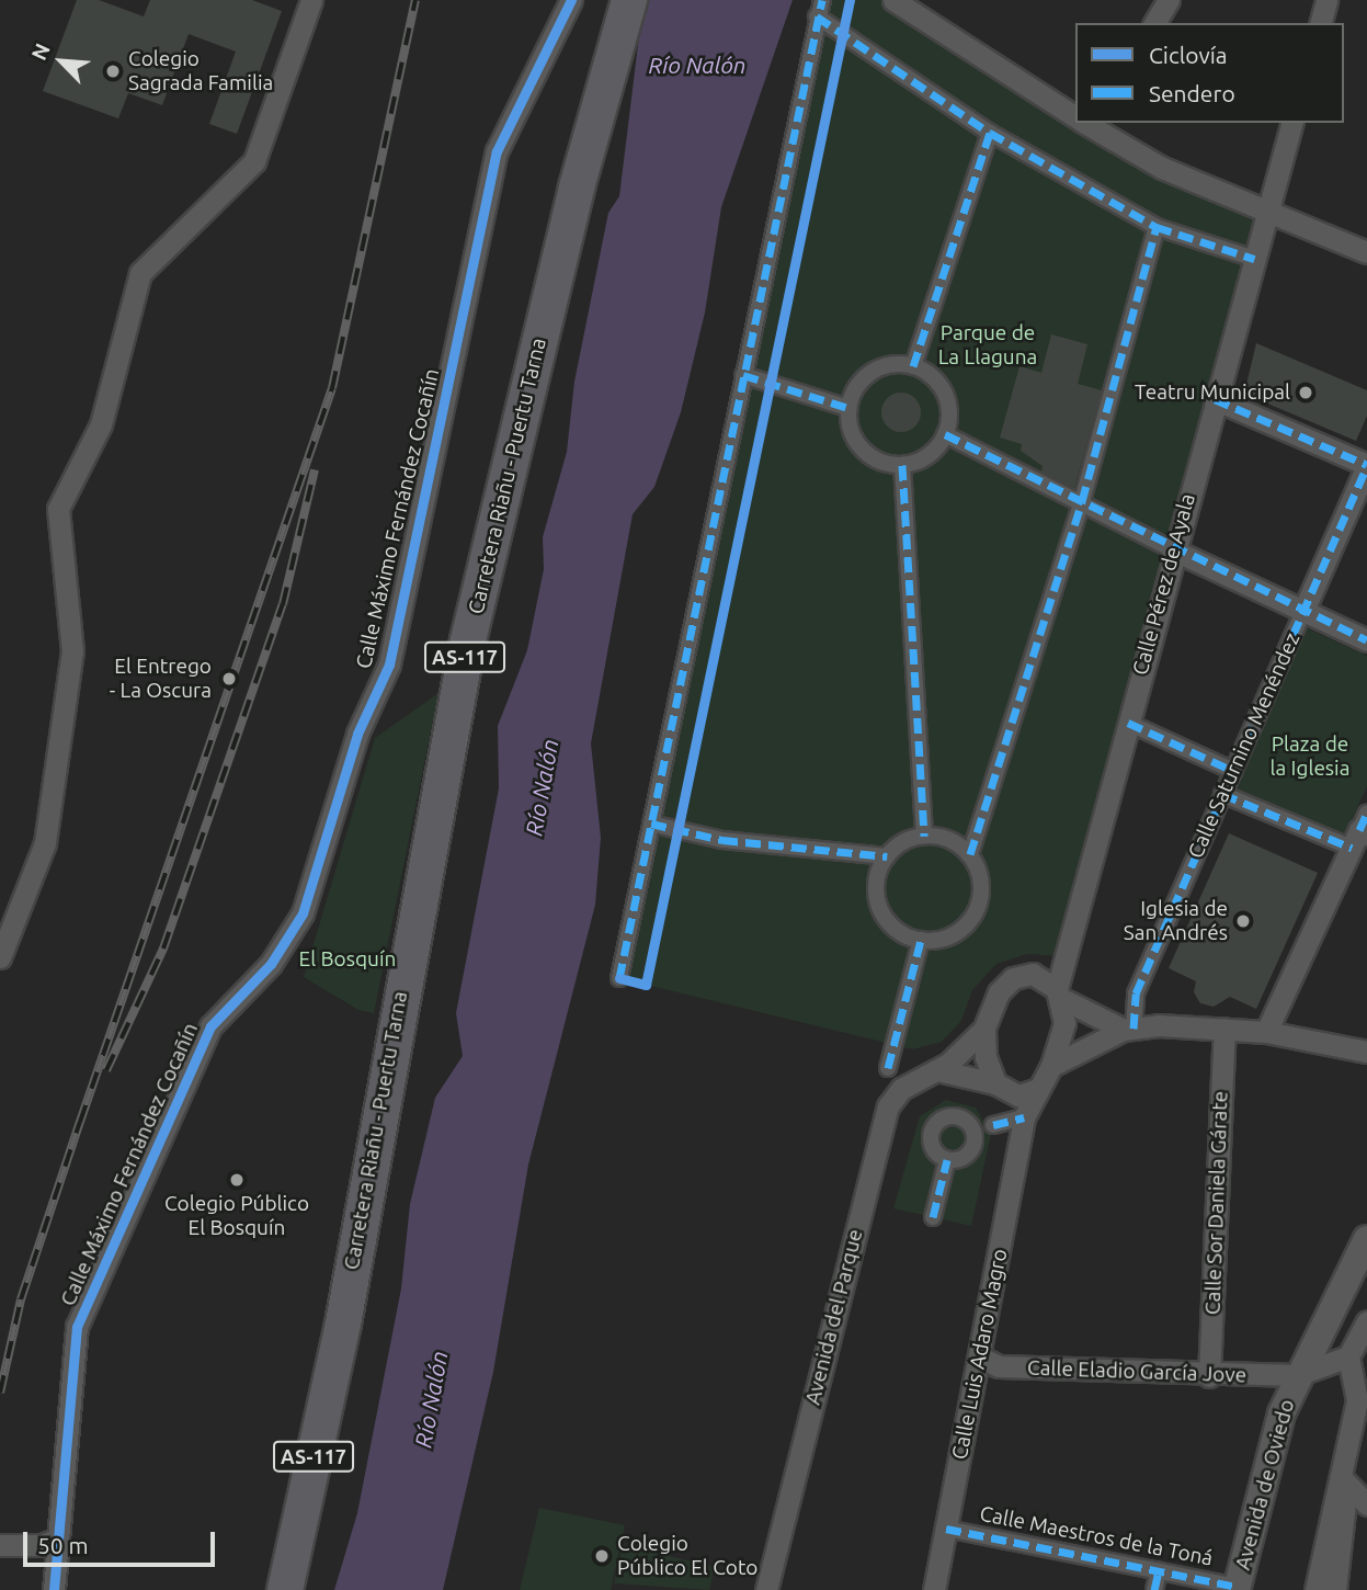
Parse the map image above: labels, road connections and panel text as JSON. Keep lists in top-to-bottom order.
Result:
{
  "streets": {
    "main road": ["Carretera Riañu - Puertu Tarna", "AS-117"],
    "street": [
      "Calle Máximo Fernández Cocañín",
      "Calle Pérez de Ayala",
      "Calle Saturnino Menéndez",
      "Calle Sor Daniela Gárate",
      "Avenida del Parque",
      "Calle Luis Adaro Magro",
      "Calle Eladio García Jove",
      "Avenida de Oviedo",
      "Calle Maestros de la Toná"
    ]
  },
  "crossings": [
    ["Calle Pérez de Ayala", "Avenida del Parque"],
    ["Calle Pérez de Ayala", "Calle Luis Adaro Magro"],
    ["Calle Sor Daniela Gárate", "Calle Eladio García Jove"],
    ["Avenida del Parque", "Calle Luis Adaro Magro"],
    ["Calle Luis Adaro Magro", "Calle Eladio García Jove"],
    ["Calle Luis Adaro Magro", "Calle Maestros de la Toná"],
    ["Calle Eladio García Jove", "Avenida de Oviedo"],
    ["Avenida de Oviedo", "Calle Maestros de la Toná"]
  ],
  "water": ["Río Nalón"],
  "parks": ["Parque de La Llaguna", "Plaza de la Iglesia", "El Bosquín"],
  "places": [
    "Colegio Sagrada Familia",
    "Teatru Municipal",
    "El Entrego - La Oscura",
    "Iglesia de San Andrés",
    "Colegio Público El Bosquín",
    "Colegio Público El Coto"
  ],
  "legend": ["Ciclovía", "Sendero"],
  "scale_bar": "50 m",
  "north": "top left"
}
